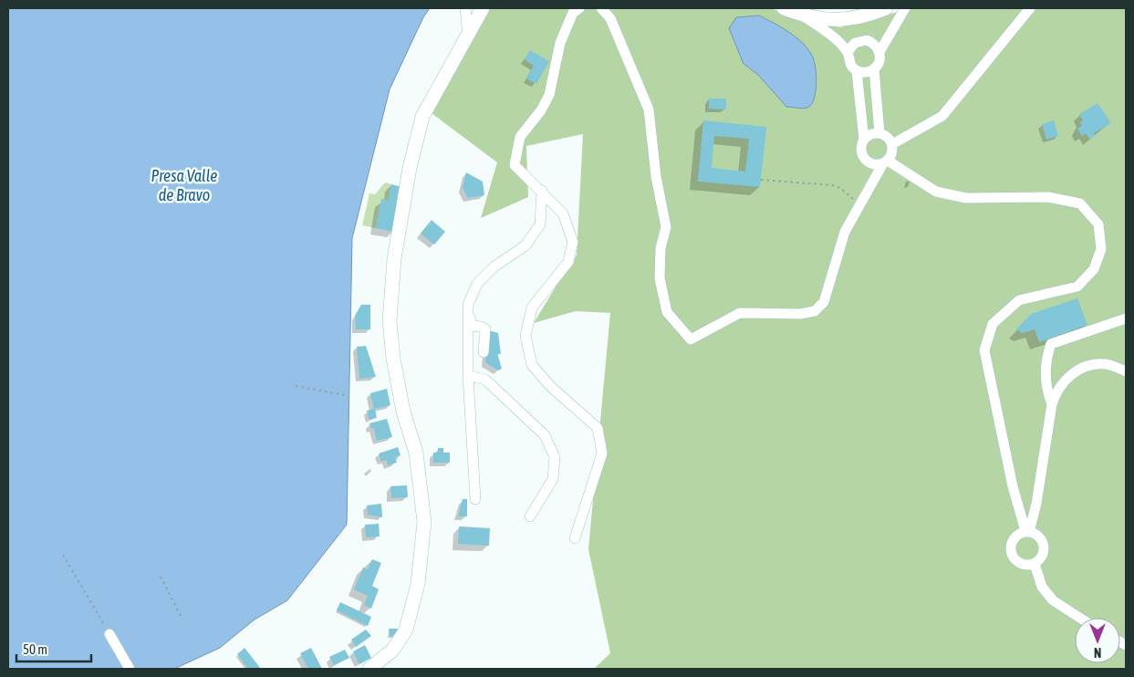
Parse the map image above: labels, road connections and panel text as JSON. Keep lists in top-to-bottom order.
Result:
{
  "water": ["Presa Valle de Bravo"],
  "scale_bar": "50 m",
  "north": "bottom"
}
